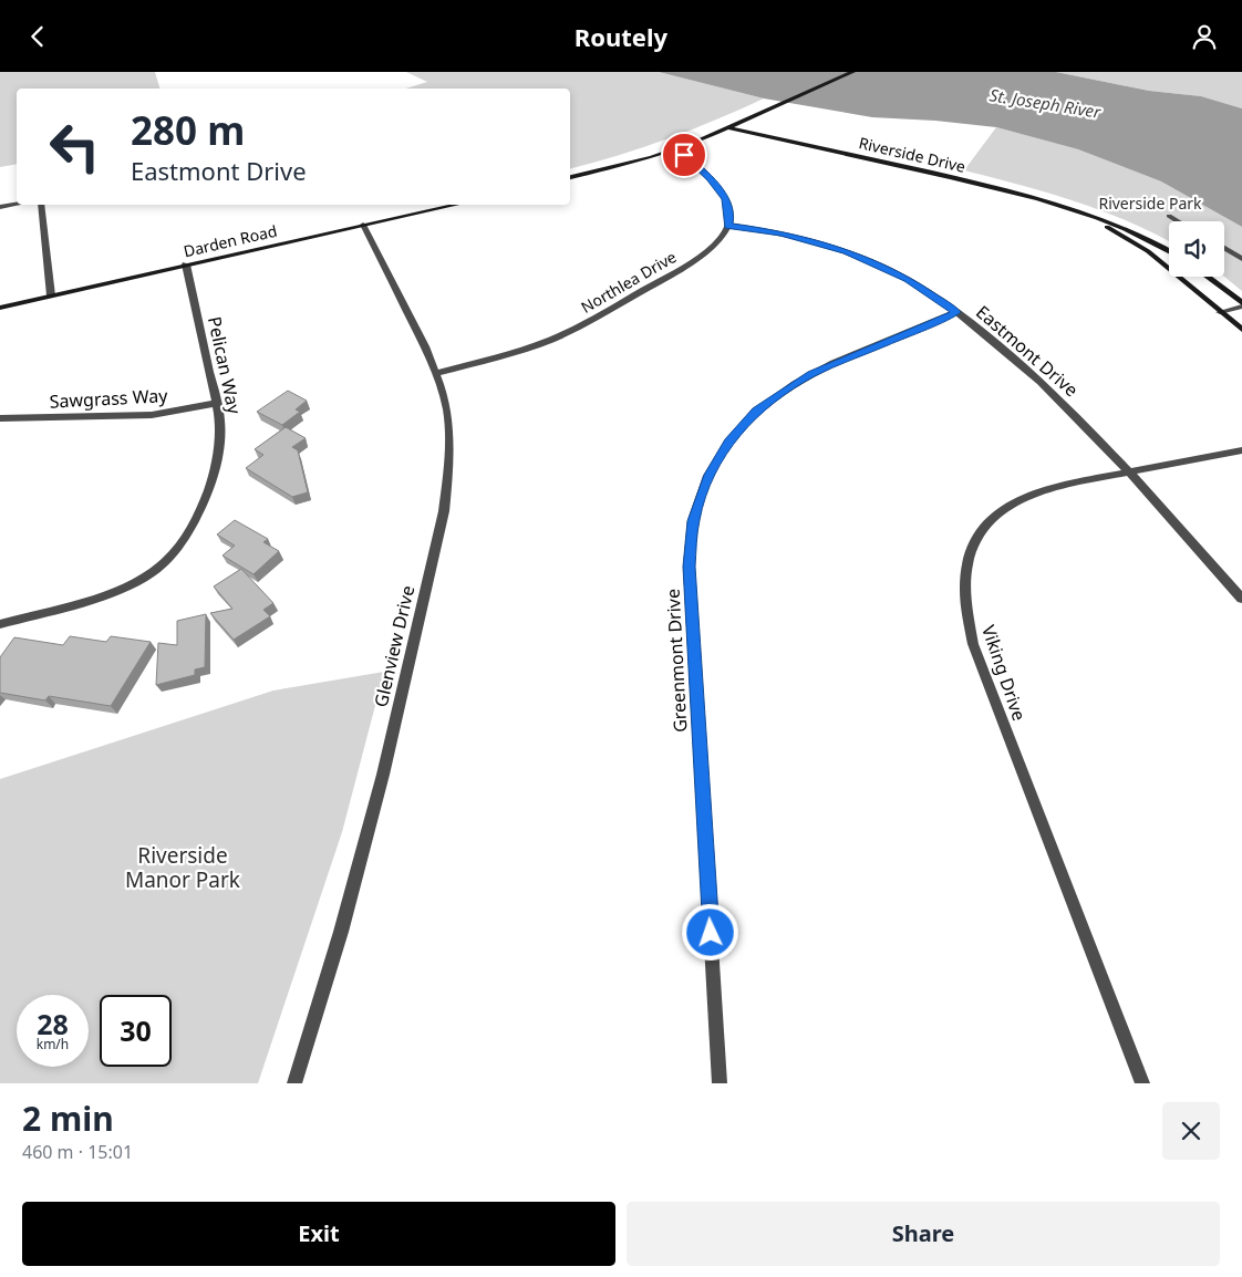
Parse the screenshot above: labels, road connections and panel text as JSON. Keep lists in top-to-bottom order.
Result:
{
  "streets": {
    "street": [
      "Riverside Drive",
      "Darden Road",
      "Northlea Drive",
      "Eastmont Drive",
      "Pelican Way",
      "Sawgrass Way",
      "Glenview Drive",
      "Greenmont Drive",
      "Viking Drive"
    ]
  },
  "crossings": [
    ["Darden Road", "Pelican Way"],
    ["Darden Road", "Glenview Drive"],
    ["Northlea Drive", "Eastmont Drive"],
    ["Northlea Drive", "Glenview Drive"],
    ["Eastmont Drive", "Greenmont Drive"],
    ["Eastmont Drive", "Viking Drive"],
    ["Pelican Way", "Sawgrass Way"]
  ],
  "water": ["St. Joseph River"],
  "parks": ["Riverside Park", "Riverside Manor Park"],
  "page": {
    "header": "Routely",
    "turn": ["280 m", "Eastmont Drive"],
    "speed": "28 km/h",
    "limit": "30",
    "heading": ["2 min", "460 m · 15:01"],
    "buttons": ["Exit", "Share"]
  }
}
